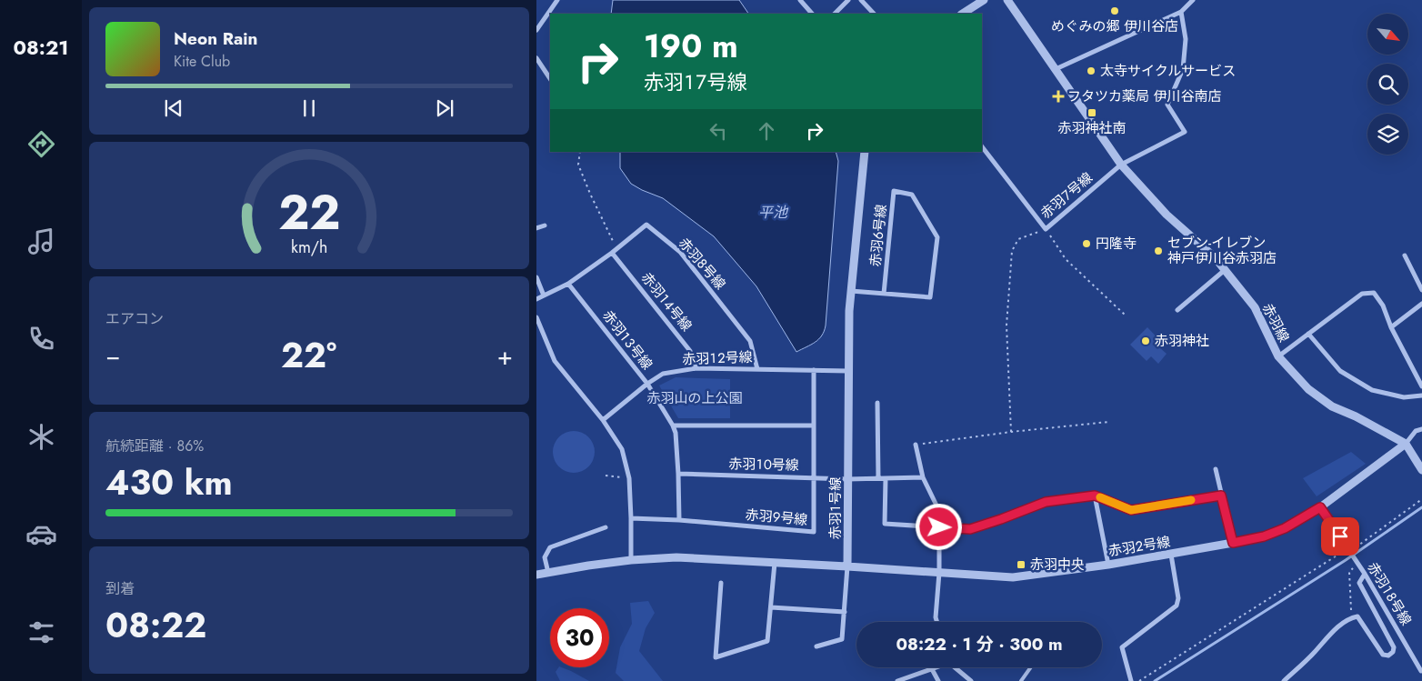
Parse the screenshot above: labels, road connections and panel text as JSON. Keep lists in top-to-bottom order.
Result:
{
  "streets": {
    "street": [
      "赤羽７号線",
      "赤羽６号線",
      "赤羽８号線",
      "赤羽１４号線",
      "赤羽線",
      "赤羽１３号線",
      "赤羽１２号線",
      "赤羽１０号線",
      "赤羽１号線",
      "赤羽９号線",
      "赤羽２号線",
      "赤羽１８号線"
    ]
  },
  "crossings": [
    ["赤羽７号線", "赤羽線"],
    ["赤羽６号線", "赤羽１号線"],
    ["赤羽８号線", "赤羽１４号線"],
    ["赤羽８号線", "赤羽１３号線"],
    ["赤羽８号線", "赤羽１２号線"],
    ["赤羽１４号線", "赤羽１２号線"],
    ["赤羽線", "赤羽２号線"],
    ["赤羽１３号線", "赤羽１２号線"],
    ["赤羽１３号線", "赤羽１０号線"],
    ["赤羽１３号線", "赤羽９号線"],
    ["赤羽１２号線", "赤羽１号線"],
    ["赤羽１２号線", "赤羽９号線"],
    ["赤羽１０号線", "赤羽１号線"],
    ["赤羽１０号線", "赤羽９号線"],
    ["赤羽１号線", "赤羽２号線"],
    ["赤羽２号線", "赤羽１８号線"]
  ],
  "water": ["平池"],
  "parks": ["赤羽山の上公園"],
  "places": {
    "other": [
      "めぐみの郷 伊川谷店",
      "太寺サイクルサービス",
      "円隆寺",
      "セブン-イレブン 神戸伊川谷赤羽店",
      "赤羽神社"
    ],
    "health": ["フタツカ薬局 伊川谷南店"],
    "transit": ["赤羽神社南", "赤羽中央"]
  },
  "north": "bottom right",
  "page": {
    "tabs": "08:21",
    "turn": ["190 m", "赤羽１７号線"],
    "song": ["Neon Rain", "Kite Club"],
    "tile": [
      "エアコン",
      ["航続距離 · 86%", "430 km"],
      ["到着", "08:22"]
    ],
    "heat": ["−", "22°", "+"],
    "limit": "30",
    "trip": "08:22 · 1 分 · 300 m",
    "gauge": ["22", "km/h"]
  }
}
